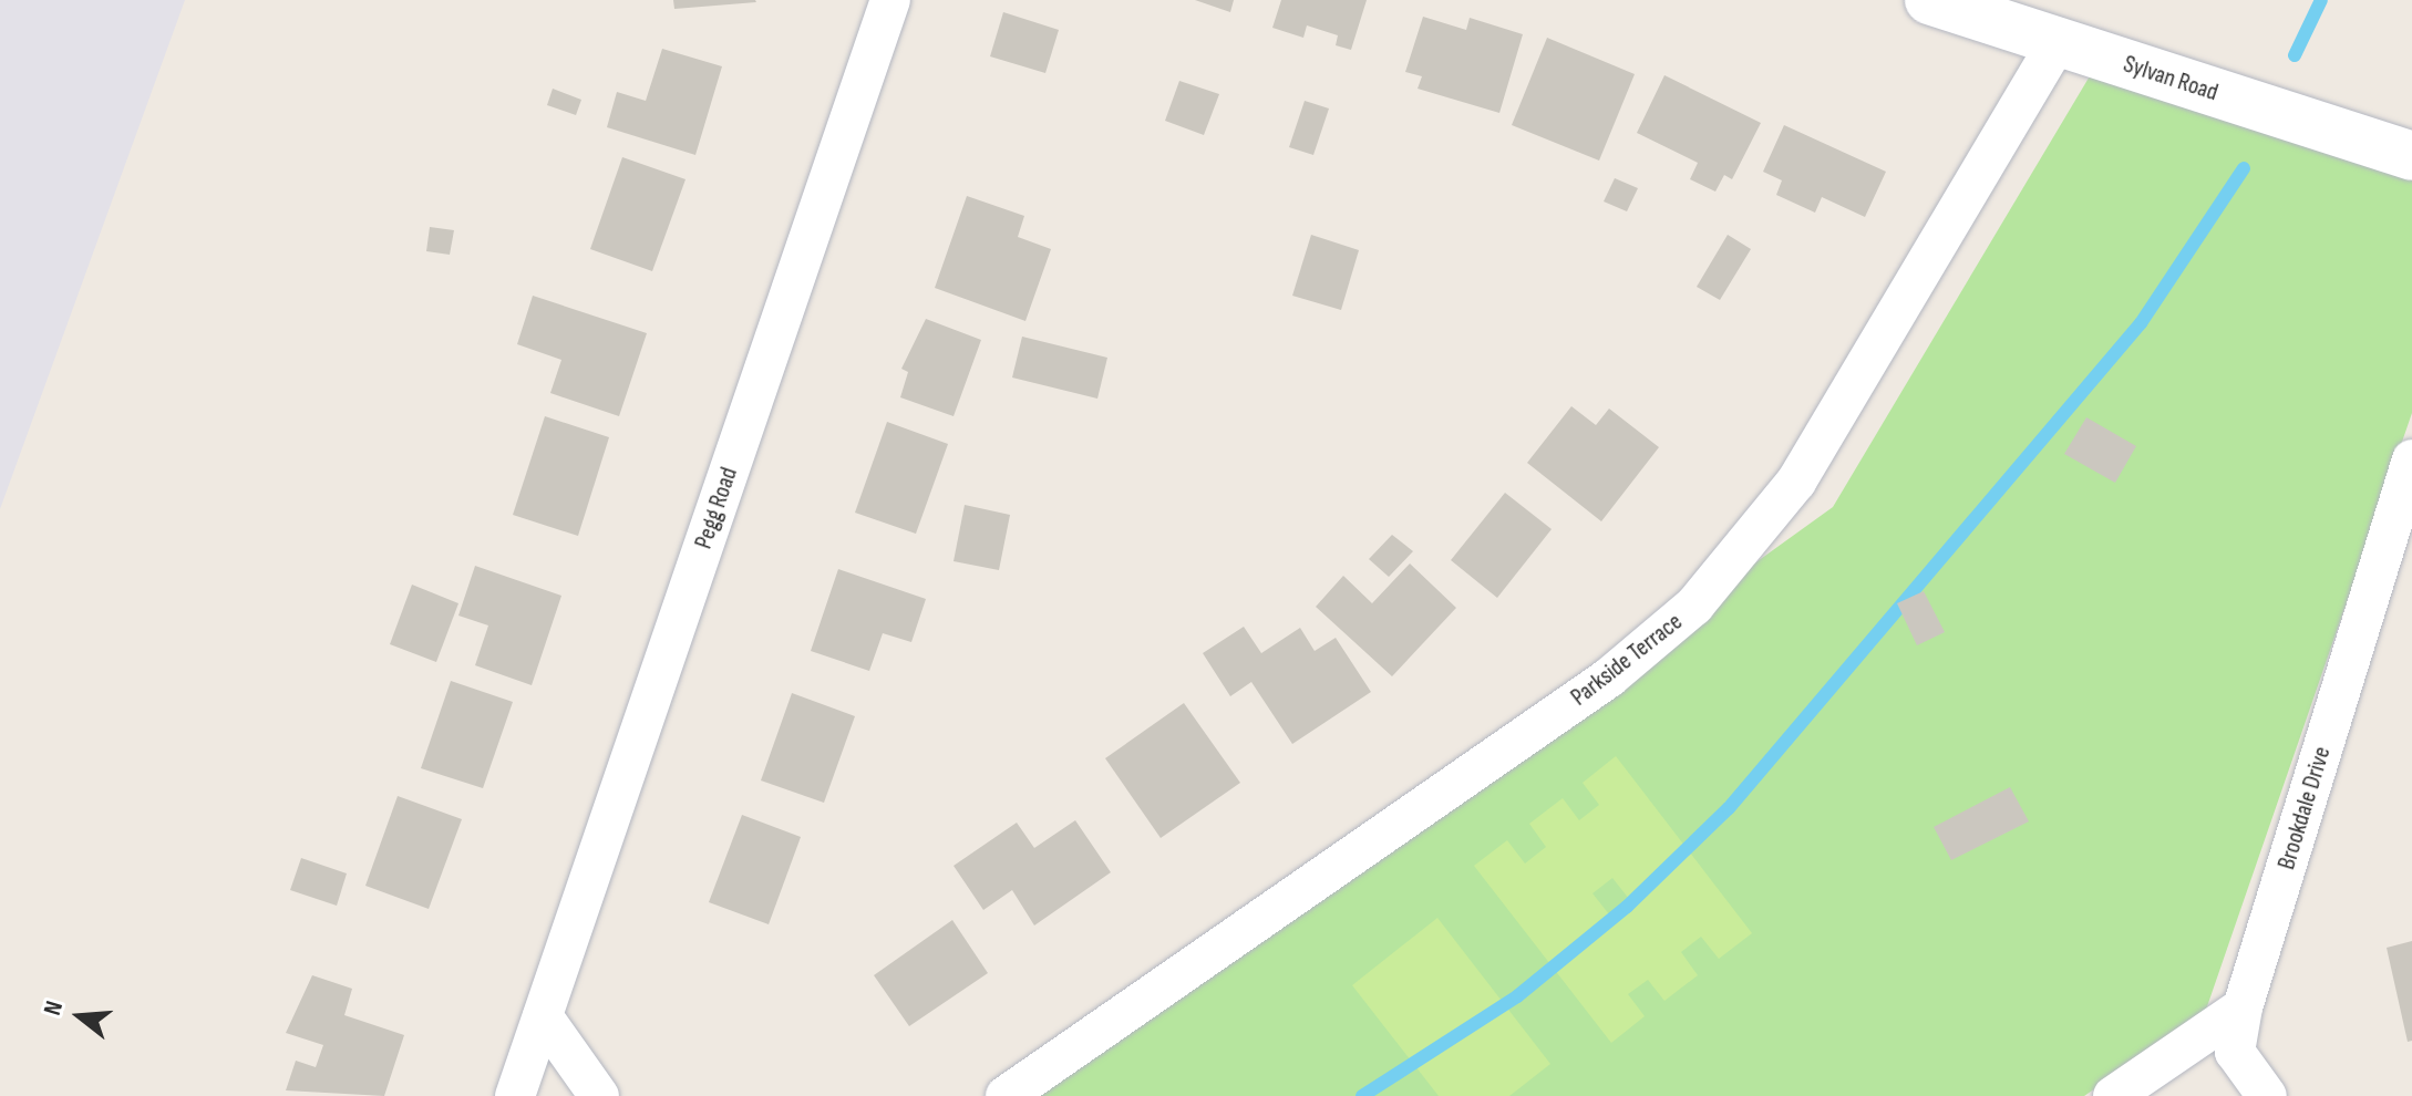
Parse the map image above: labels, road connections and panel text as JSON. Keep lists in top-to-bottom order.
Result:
{
  "streets": {
    "main road": ["Sylvan Road"],
    "street": ["Pegg Road", "Parkside Terrace", "Brookdale Drive"]
  },
  "crossings": [
    ["Sylvan Road", "Parkside Terrace"]
  ],
  "north": "left"
}
